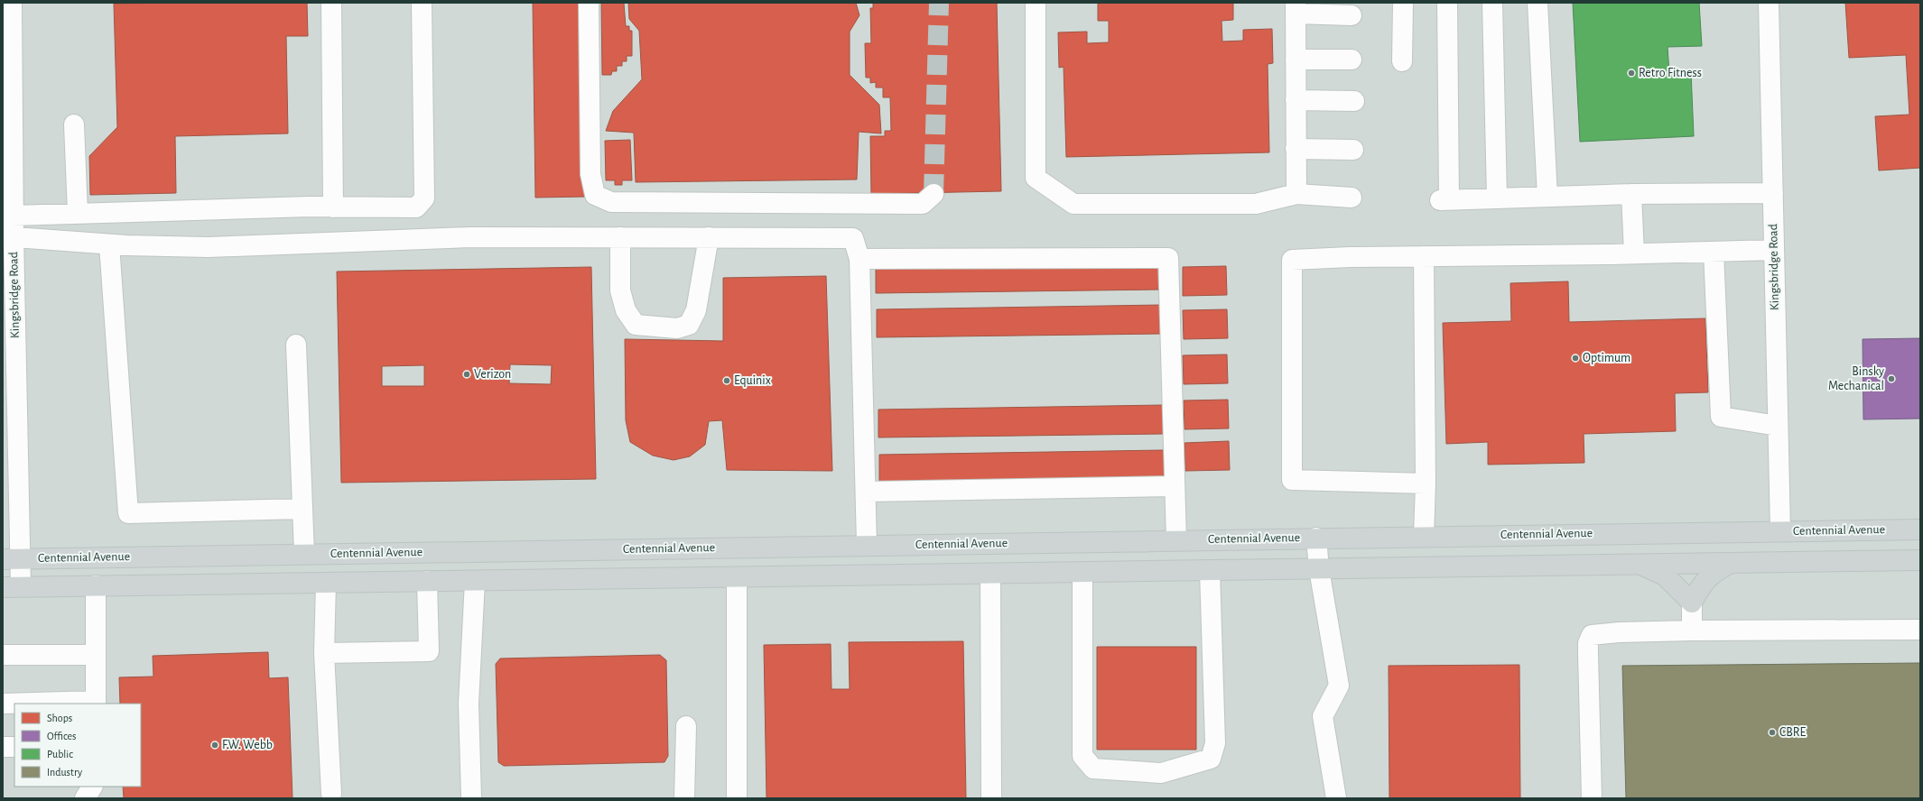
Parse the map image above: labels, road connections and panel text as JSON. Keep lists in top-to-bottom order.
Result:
{
  "streets": {
    "main road": ["Centennial Avenue"],
    "street": ["Kingsbridge Road"]
  },
  "crossings": [
    ["Kingsbridge Road", "Centennial Avenue"]
  ],
  "places": [
    "Retro Fitness",
    "Optimum",
    "Verizon",
    "Binsky Mechanical",
    "Equinix",
    "CBRE",
    "F.W. Webb"
  ],
  "legend": [
    "Shops",
    "Offices",
    "Public",
    "Industry"
  ]
}
